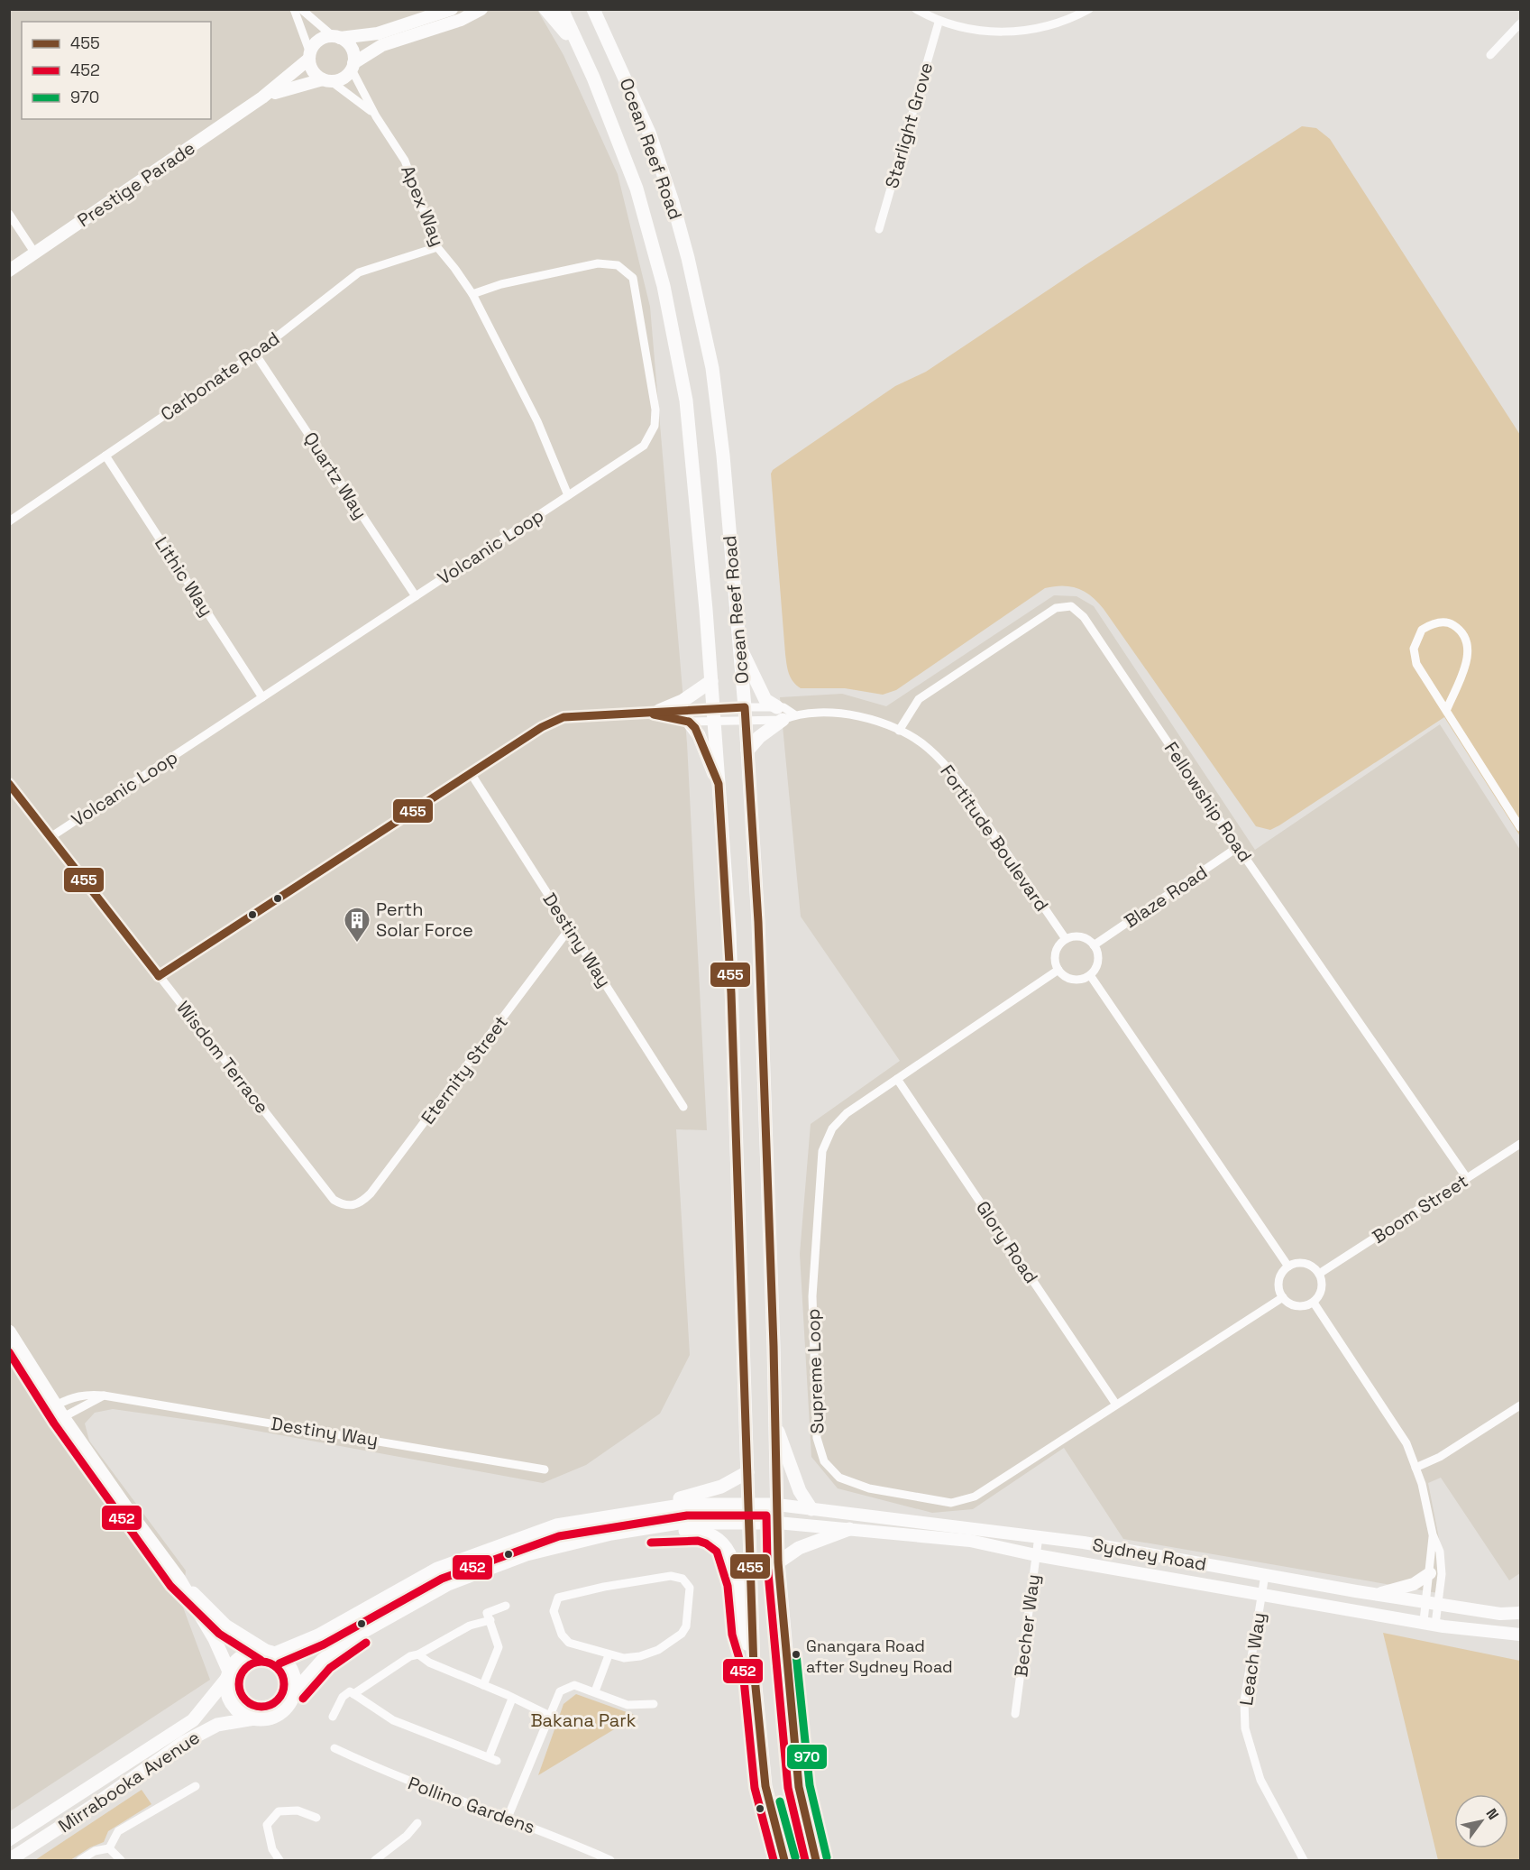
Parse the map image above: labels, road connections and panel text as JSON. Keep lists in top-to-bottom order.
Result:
{
  "streets": {
    "main road": ["Ocean Reef Road", "Mirrabooka Avenue"],
    "street": [
      "Starlight Grove",
      "Prestige Parade",
      "Apex Way",
      "Carbonate Road",
      "Quartz Way",
      "Volcanic Loop",
      "Lithic Way",
      "Fellowship Road",
      "Fortitude Boulevard",
      "Blaze Road",
      "Destiny Way",
      "Wisdom Terrace",
      "Eternity Street",
      "Boom Street",
      "Glory Road",
      "Supreme Loop",
      "Sydney Road",
      "Becher Way",
      "Leach Way",
      "Pollino Gardens"
    ]
  },
  "crossings": [
    ["Ocean Reef Road", "Fortitude Boulevard"],
    ["Ocean Reef Road", "Sydney Road"],
    ["Prestige Parade", "Apex Way"],
    ["Apex Way", "Carbonate Road"],
    ["Apex Way", "Volcanic Loop"],
    ["Carbonate Road", "Quartz Way"],
    ["Carbonate Road", "Lithic Way"],
    ["Quartz Way", "Volcanic Loop"],
    ["Volcanic Loop", "Lithic Way"],
    ["Volcanic Loop", "Wisdom Terrace"],
    ["Fellowship Road", "Fortitude Boulevard"],
    ["Fellowship Road", "Blaze Road"],
    ["Fellowship Road", "Boom Street"],
    ["Fortitude Boulevard", "Blaze Road"],
    ["Fortitude Boulevard", "Supreme Loop"],
    ["Blaze Road", "Supreme Loop"],
    ["Destiny Way", "Eternity Street"],
    ["Wisdom Terrace", "Eternity Street"],
    ["Boom Street", "Supreme Loop"],
    ["Glory Road", "Supreme Loop"],
    ["Sydney Road", "Becher Way"],
    ["Sydney Road", "Leach Way"]
  ],
  "parks": ["Bakana Park"],
  "places": {
    "building": ["Perth Solar Force"],
    "other": ["Gnangara Road after Sydney Road"]
  },
  "lines": ["transit line 455", "transit line 452", "transit line 970"],
  "legend": ["455", "452", "970"],
  "north": "top right"
}
